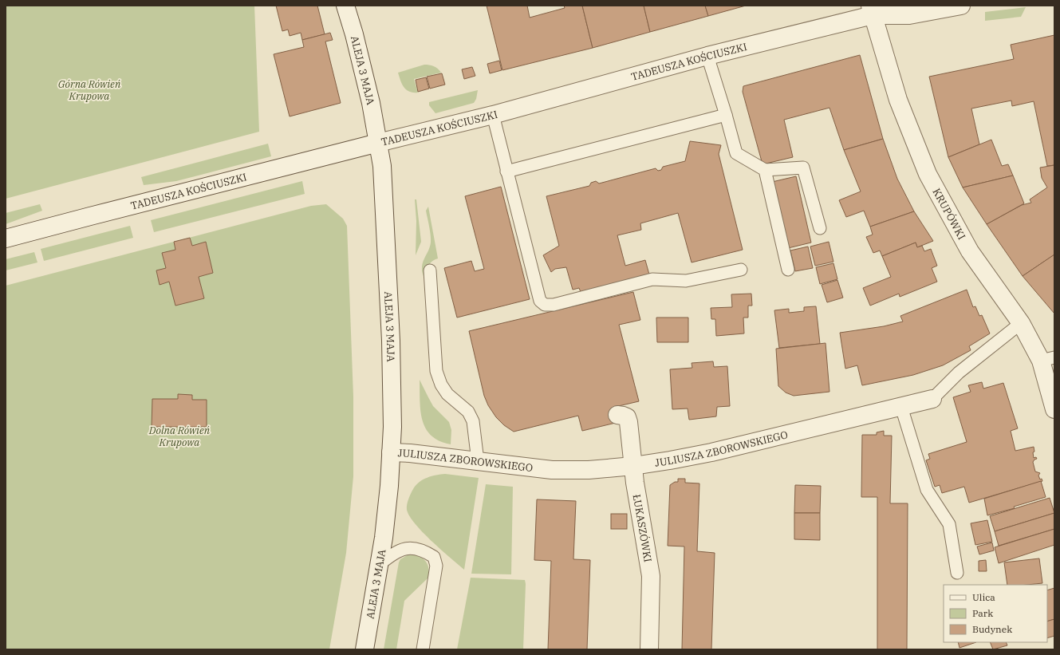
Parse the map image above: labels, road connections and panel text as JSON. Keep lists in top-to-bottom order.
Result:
{
  "streets": {
    "street": [
      "TADEUSZA KOŚCIUSZKI",
      "ALEJA 3 MAJA",
      "KRUPÓWKI",
      "JULIUSZA ZBOROWSKIEGO",
      "ŁUKASZÓWKI"
    ]
  },
  "crossings": [
    ["TADEUSZA KOŚCIUSZKI", "ALEJA 3 MAJA"],
    ["TADEUSZA KOŚCIUSZKI", "KRUPÓWKI"],
    ["ALEJA 3 MAJA", "JULIUSZA ZBOROWSKIEGO"],
    ["KRUPÓWKI", "JULIUSZA ZBOROWSKIEGO"],
    ["JULIUSZA ZBOROWSKIEGO", "ŁUKASZÓWKI"]
  ],
  "parks": ["Górna Rówień Krupowa", "Dolna Rówień Krupowa"],
  "legend": ["Ulica", "Park", "Budynek"]
}
